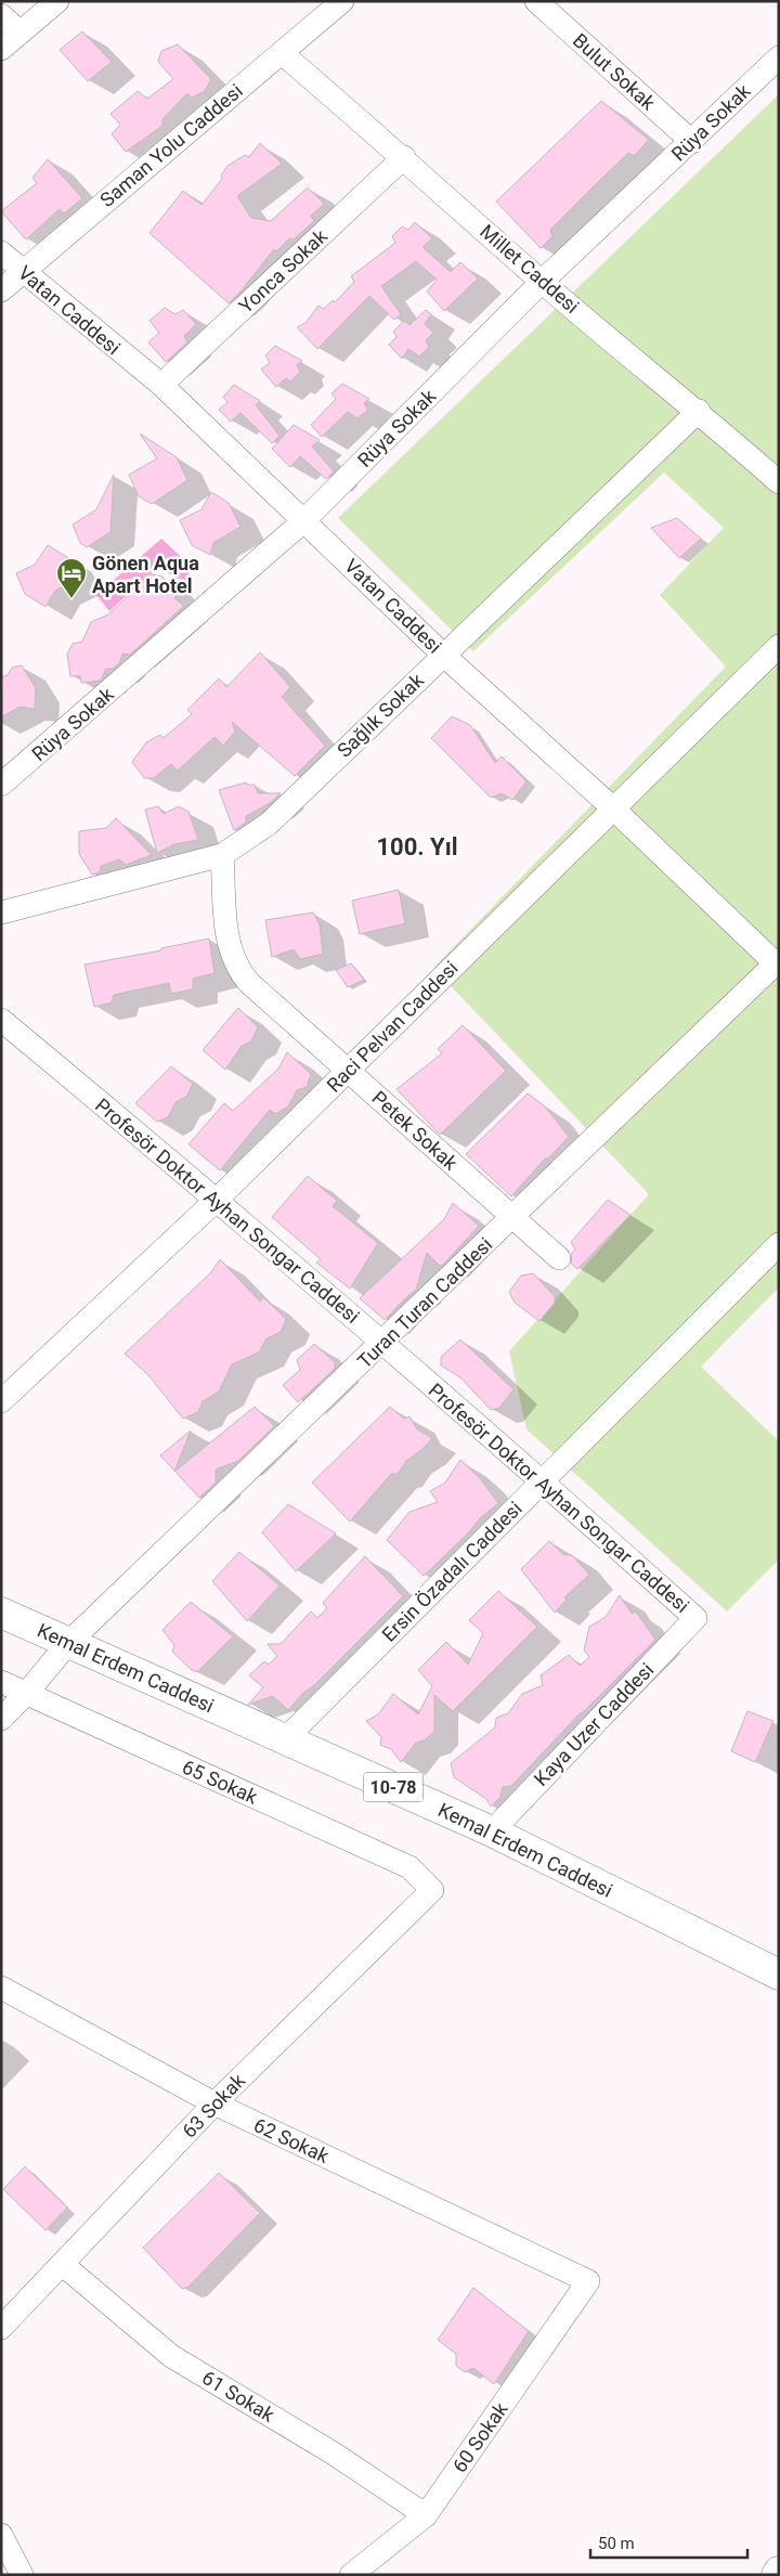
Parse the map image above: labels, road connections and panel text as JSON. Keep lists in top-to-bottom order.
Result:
{
  "streets": {
    "main road": ["Kemal Erdem Caddesi", "10-78"],
    "street": [
      "Bulut Sokak",
      "Rüya Sokak",
      "Saman Yolu Caddesi",
      "Millet Caddesi",
      "Yonca Sokak",
      "Vatan Caddesi",
      "Sağlık Sokak",
      "Raci Pelvan Caddesi",
      "Petek Sokak",
      "Profesör Doktor Ayhan Songar Caddesi",
      "Turan Turan Caddesi",
      "Ersin Özadalı Caddesi",
      "Kaya Uzer Caddesi",
      "65 Sokak",
      "63 Sokak",
      "62 Sokak",
      "61 Sokak",
      "60 Sokak"
    ]
  },
  "crossings": [
    ["Bulut Sokak", "Rüya Sokak"],
    ["Rüya Sokak", "Millet Caddesi"],
    ["Rüya Sokak", "Vatan Caddesi"],
    ["Saman Yolu Caddesi", "Millet Caddesi"],
    ["Saman Yolu Caddesi", "Vatan Caddesi"],
    ["Millet Caddesi", "Yonca Sokak"],
    ["Millet Caddesi", "Sağlık Sokak"],
    ["Yonca Sokak", "Vatan Caddesi"],
    ["Vatan Caddesi", "Sağlık Sokak"],
    ["Vatan Caddesi", "Raci Pelvan Caddesi"],
    ["Vatan Caddesi", "Turan Turan Caddesi"],
    ["Sağlık Sokak", "Petek Sokak"],
    ["Raci Pelvan Caddesi", "Petek Sokak"],
    ["Raci Pelvan Caddesi", "Profesör Doktor Ayhan Songar Caddesi"],
    ["Petek Sokak", "Turan Turan Caddesi"],
    ["Profesör Doktor Ayhan Songar Caddesi", "Turan Turan Caddesi"],
    ["Profesör Doktor Ayhan Songar Caddesi", "Ersin Özadalı Caddesi"],
    ["Profesör Doktor Ayhan Songar Caddesi", "Kaya Uzer Caddesi"],
    ["Turan Turan Caddesi", "Kemal Erdem Caddesi"],
    ["Turan Turan Caddesi", "65 Sokak"],
    ["Ersin Özadalı Caddesi", "Kemal Erdem Caddesi"],
    ["Kemal Erdem Caddesi", "Kaya Uzer Caddesi"],
    ["65 Sokak", "63 Sokak"],
    ["63 Sokak", "62 Sokak"],
    ["63 Sokak", "61 Sokak"],
    ["62 Sokak", "60 Sokak"],
    ["61 Sokak", "60 Sokak"]
  ],
  "districts": ["100. Yıl"],
  "places": {
    "hotel": ["Gönen Aqua Apart Hotel"]
  },
  "scale_bar": "50 m"
}
